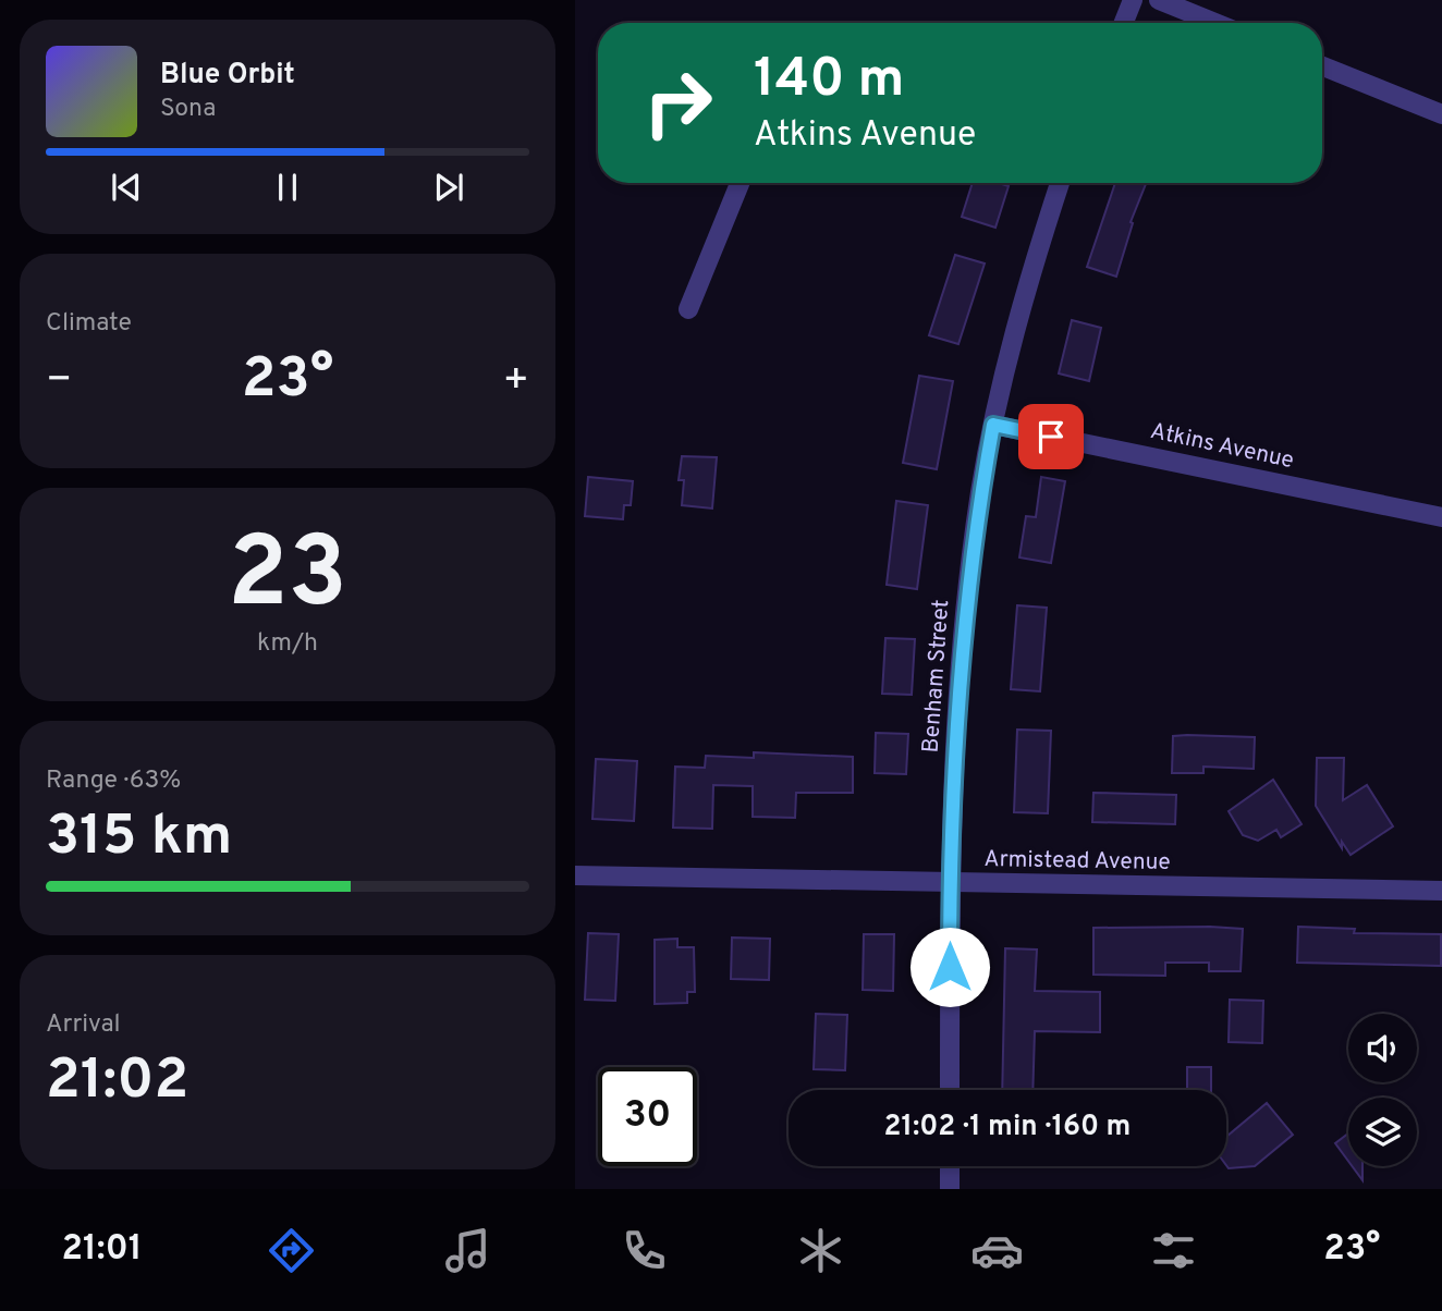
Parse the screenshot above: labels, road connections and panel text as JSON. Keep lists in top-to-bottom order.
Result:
{
  "streets": {
    "street": ["Atkins Avenue", "Benham Street", "Armistead Avenue"]
  },
  "crossings": [
    ["Atkins Avenue", "Benham Street"],
    ["Benham Street", "Armistead Avenue"]
  ],
  "page": {
    "turn": ["140 m", "Atkins Avenue"],
    "song": ["Blue Orbit", "Sona"],
    "tile": [
      "Climate",
      ["23", "km/h"],
      ["Range · 63%", "315 km"],
      ["Arrival", "21:02"]
    ],
    "heat": ["−", "23°", "+"],
    "limit": "30",
    "trip": "21:02 · 1 min · 160 m",
    "tabs": ["21:01", "23°"]
  }
}
